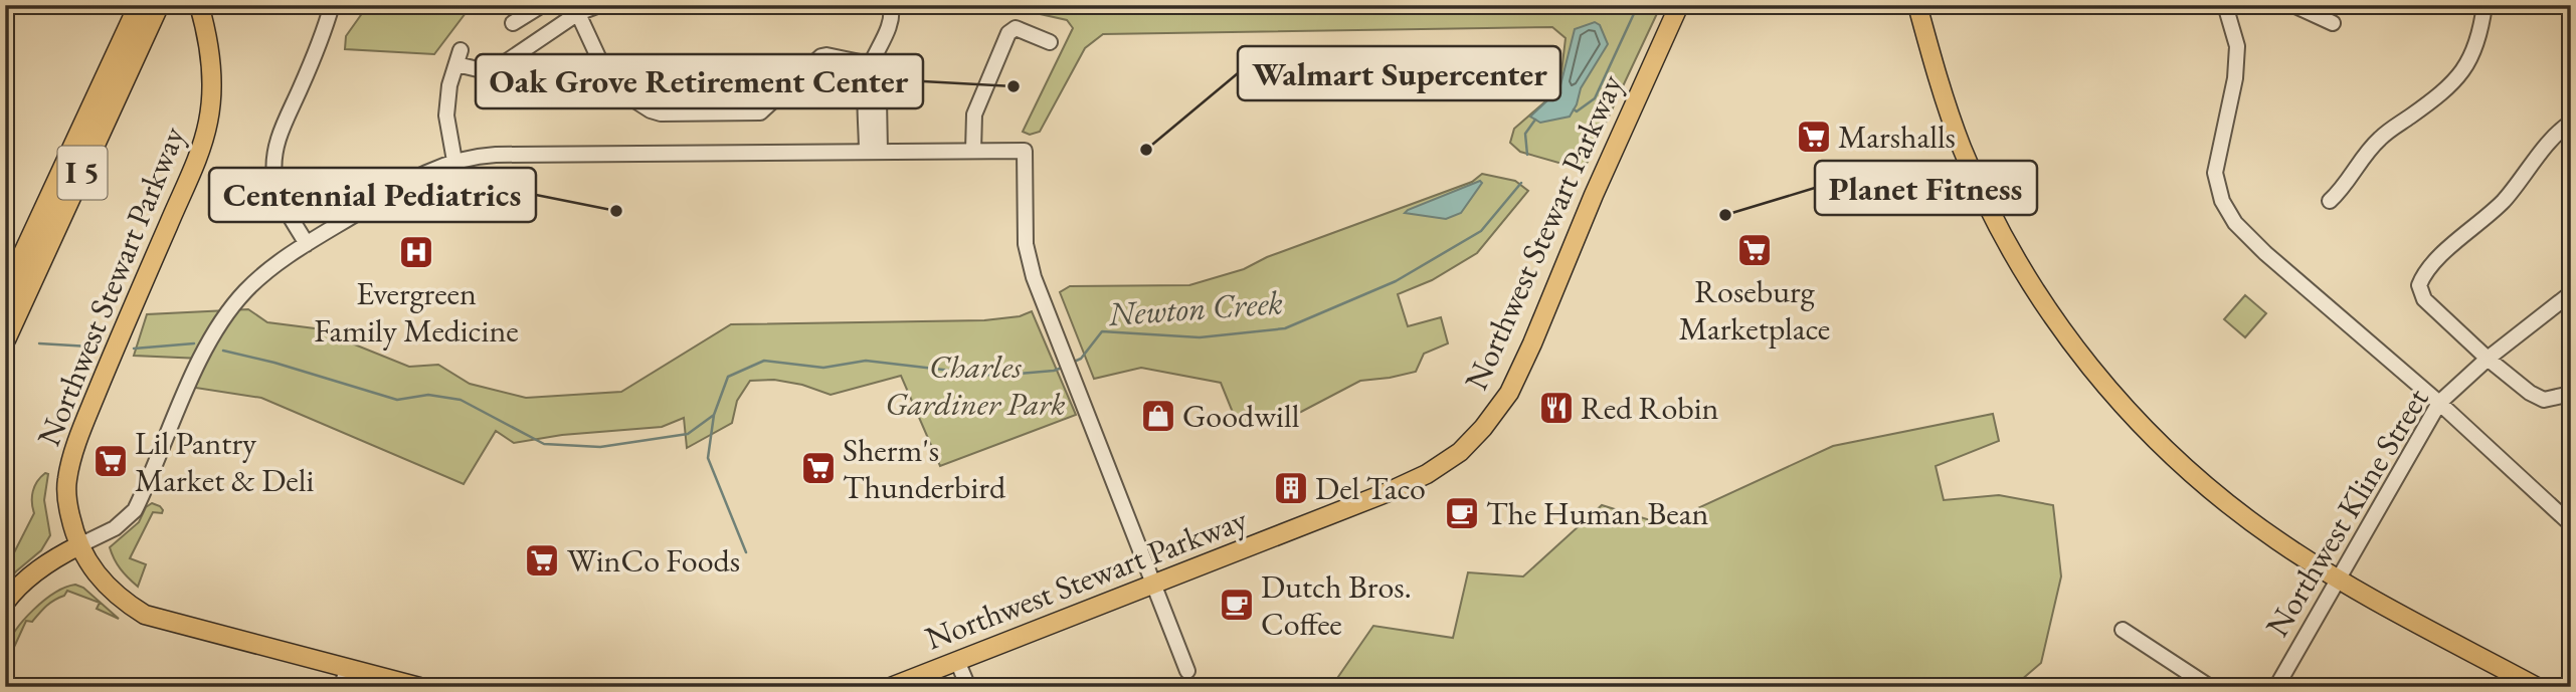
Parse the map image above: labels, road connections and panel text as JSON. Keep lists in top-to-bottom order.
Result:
{
  "streets": {
    "highway": ["I 5"],
    "main road": ["Northwest Stewart Parkway"],
    "street": ["Northwest Kline Street"]
  },
  "water": ["Newton Creek"],
  "parks": ["Charles Gardiner Park"],
  "places": {
    "other": [
      "Oak Grove Retirement Center",
      "Walmart Supercenter",
      "Centennial Pediatrics",
      "Planet Fitness"
    ],
    "supermarket": [
      "Marshalls",
      "Roseburg Marketplace",
      "Lil Pantry Market & Deli",
      "Sherm's Thunderbird",
      "WinCo Foods"
    ],
    "hospital": ["Evergreen Family Medicine"],
    "restaurant": ["Red Robin"],
    "shop": ["Goodwill"],
    "building": ["Del Taco"],
    "cafe": ["The Human Bean", "Dutch Bros. Coffee"]
  }
}
